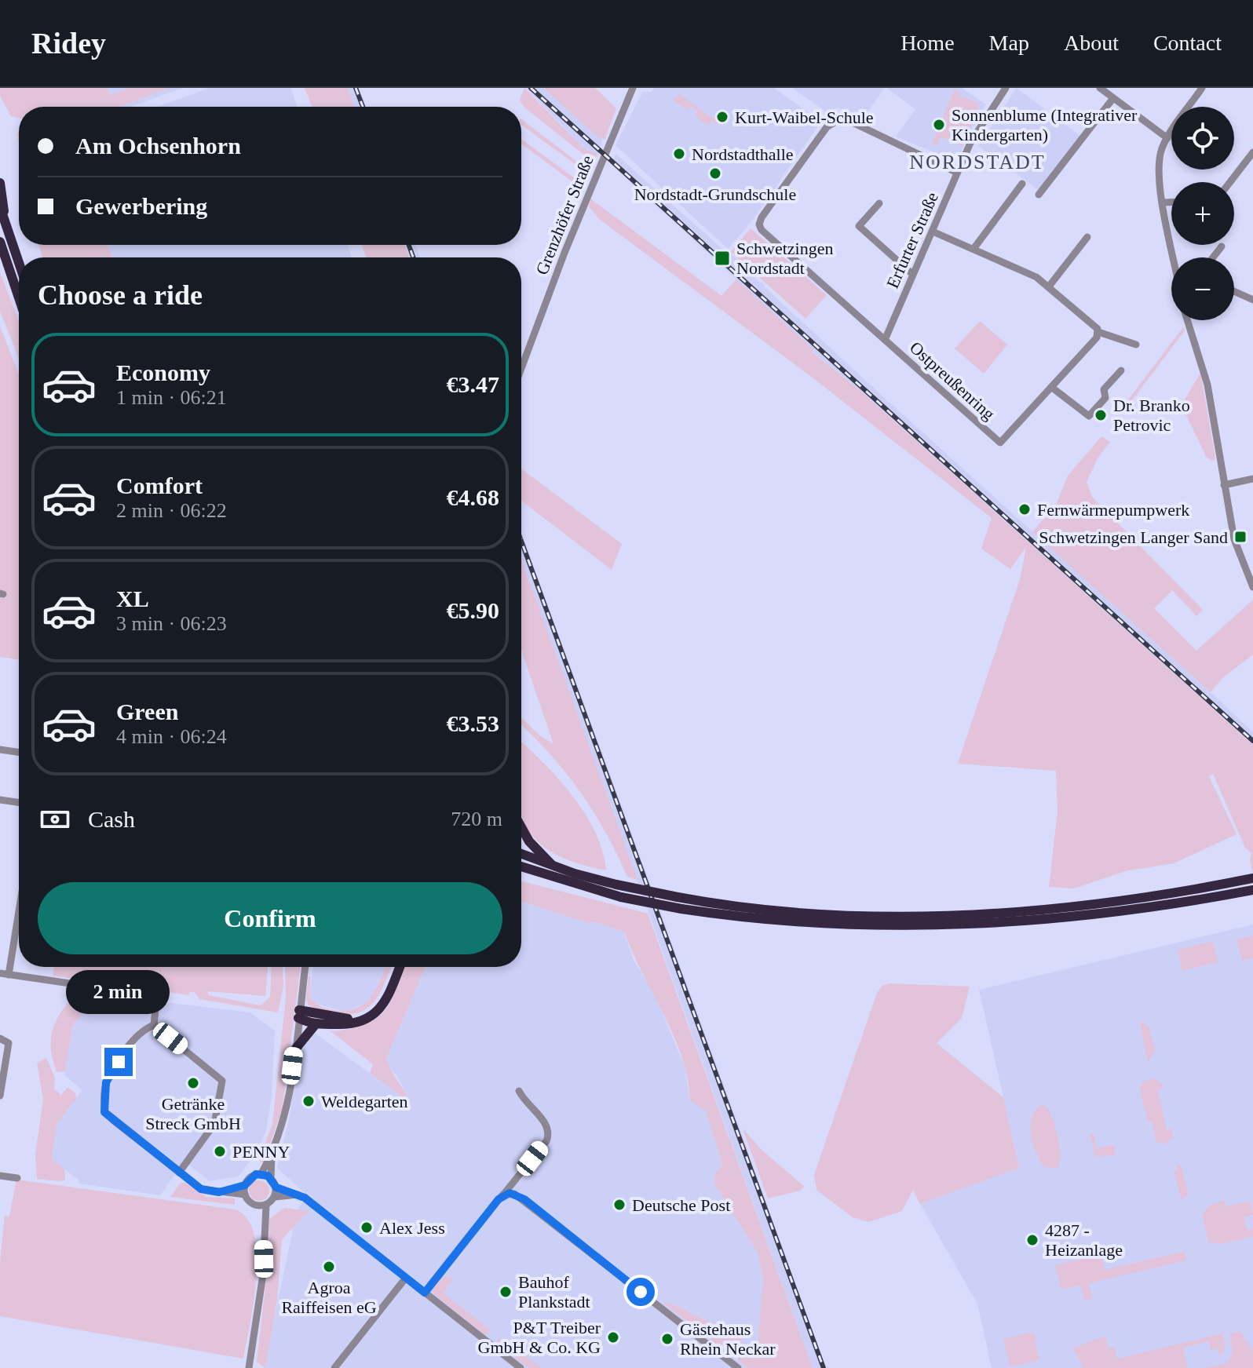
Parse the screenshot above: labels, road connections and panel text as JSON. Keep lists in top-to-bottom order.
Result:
{
  "streets": {
    "street": ["Grenzhöfer Straße", "Erfurter Straße", "Ostpreußenring"]
  },
  "crossings": [
    ["Erfurter Straße", "Ostpreußenring"]
  ],
  "districts": ["NORDSTADT"],
  "places": {
    "other": [
      "Kurt-Waibel-Schule",
      "Sonnenblume (Integrativer Kindergarten)",
      "Nordstadthalle",
      "Nordstadt-Grundschule",
      "Dr. Branko Petrovic",
      "Fernwärmepumpwerk",
      "Getränke Streck GmbH",
      "Weldegarten",
      "PENNY",
      "Deutsche Post",
      "Alex Jess",
      "4287 - Heizanlage",
      "Agroa Raiffeisen eG",
      "Bauhof Plankstadt",
      "P&T Treiber GmbH & Co. KG",
      "Gästehaus Rhein Neckar"
    ],
    "transit": ["Schwetzingen Nordstadt", "Schwetzingen Langer Sand"]
  },
  "page": {
    "header": "Ridey",
    "nav": [
      "Home",
      "Map",
      "About",
      "Contact"
    ],
    "map_buttons": ["+", "−"],
    "banner": ["Am Ochsenhorn", "Gewerbering"],
    "heading": "Choose a ride",
    "list": [
      {
        "name": "Economy",
        "note": "1 min · 06:21",
        "value": "€3.47"
      },
      {
        "name": "Comfort",
        "note": "2 min · 06:22",
        "value": "€4.68"
      },
      {
        "name": "XL",
        "note": "3 min · 06:23",
        "value": "€5.90"
      },
      {
        "name": "Green",
        "note": "4 min · 06:24",
        "value": "€3.53"
      }
    ],
    "pay": ["Cash", "720 m"],
    "buttons": "Confirm",
    "bubble": "2 min"
  }
}
